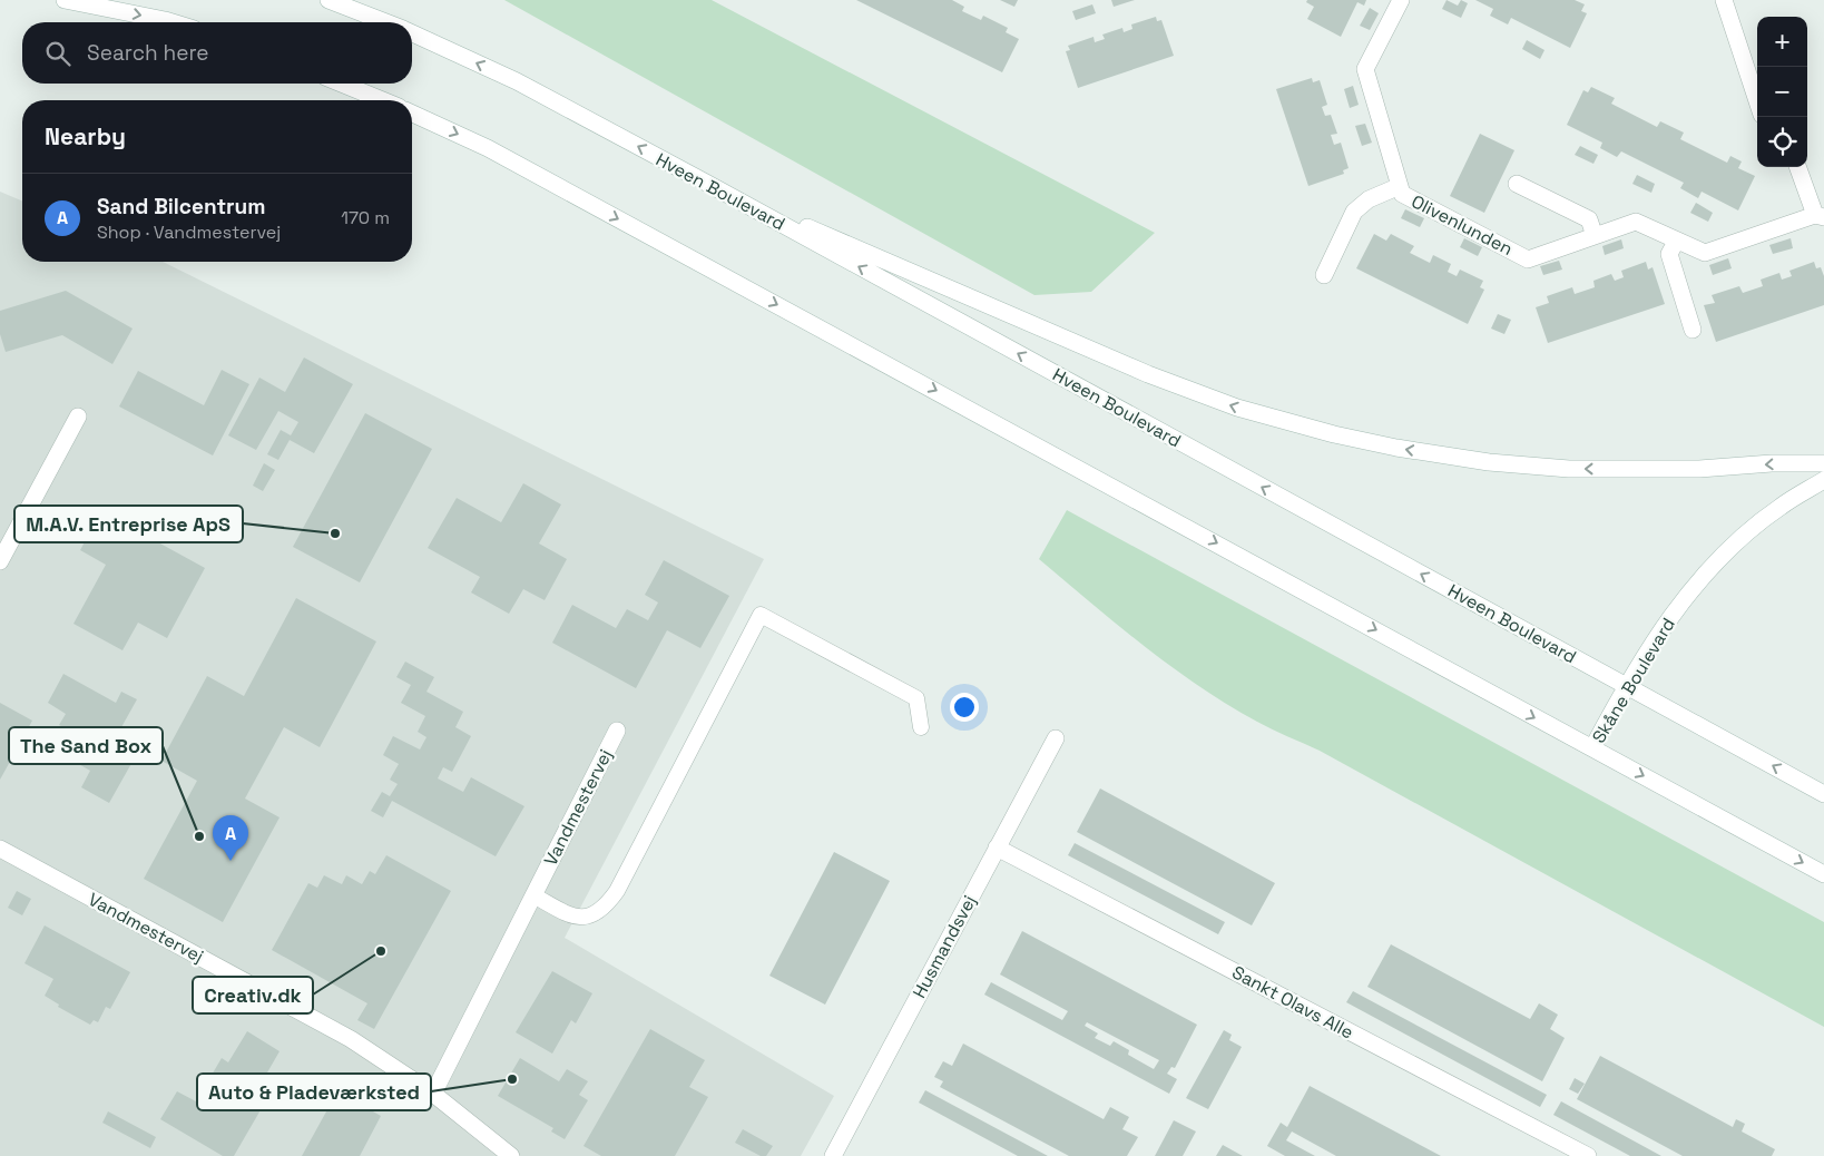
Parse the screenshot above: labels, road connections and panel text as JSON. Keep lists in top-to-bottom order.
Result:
{
  "streets": {
    "street": [
      "Hveen Boulevard",
      "Olivenlunden",
      "Skåne Boulevard",
      "Vandmestervej",
      "Husmandsvej",
      "Sankt Olavs Alle"
    ]
  },
  "crossings": [
    ["Hveen Boulevard", "Skåne Boulevard"],
    ["Husmandsvej", "Sankt Olavs Alle"]
  ],
  "places": [
    "M.A.V. Entreprise ApS",
    "The Sand Box",
    "Creativ.dk",
    "Auto & Pladeværksted"
  ],
  "page": {
    "map_buttons": ["+", "−"],
    "search": "Search here",
    "heading": "Nearby",
    "list": [
      {
        "mark": "A",
        "name": "Sand Bilcentrum",
        "note": "Shop · Vandmestervej",
        "value": "170 m"
      }
    ],
    "pins": "A"
  }
}
